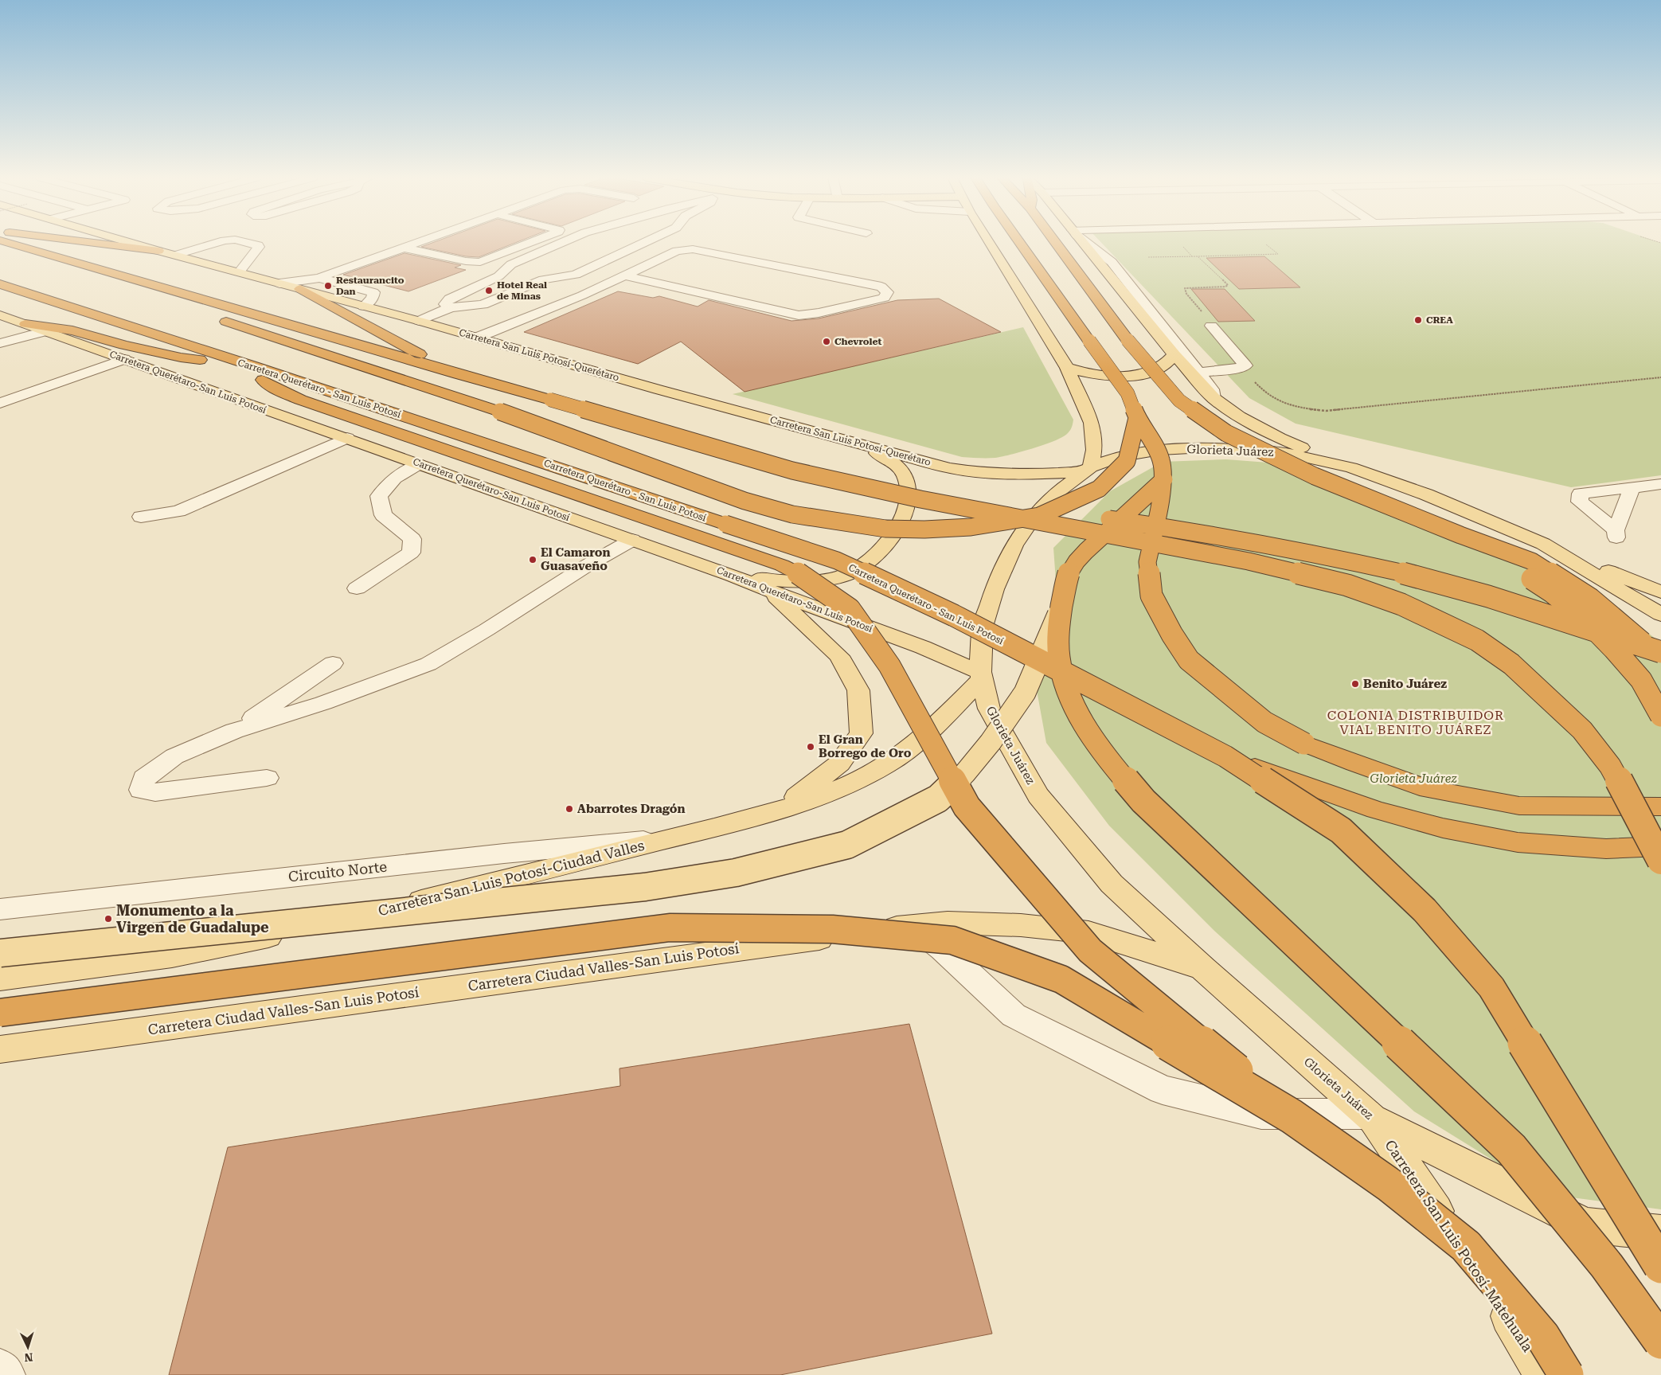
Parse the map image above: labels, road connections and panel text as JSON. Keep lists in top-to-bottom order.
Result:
{
  "streets": {
    "highway": ["Carretera Querétaro - San Luis Potosí"],
    "main road": [
      "Carretera San Luis Potosí-Querétaro",
      "Carretera Querétaro-San Luis Potosí",
      "Glorieta Juárez",
      "Carretera San Luis Potosí-Ciudad Valles",
      "Carretera Ciudad Valles-San Luis Potosí",
      "Carretera San Luis Potosí-Matehuala"
    ],
    "street": ["Circuito Norte"]
  },
  "crossings": [
    ["Carretera San Luis Potosí-Querétaro", "Glorieta Juárez"],
    ["Carretera Querétaro-San Luis Potosí", "Glorieta Juárez"],
    ["Carretera Querétaro-San Luis Potosí", "Carretera San Luis Potosí-Ciudad Valles"],
    ["Glorieta Juárez", "Carretera San Luis Potosí-Ciudad Valles"],
    ["Glorieta Juárez", "Carretera Ciudad Valles-San Luis Potosí"],
    ["Glorieta Juárez", "Carretera San Luis Potosí-Matehuala"],
    ["Circuito Norte", "Carretera San Luis Potosí-Ciudad Valles"]
  ],
  "districts": ["COLONIA DISTRIBUIDOR VIAL BENITO JUÁREZ"],
  "parks": ["Glorieta Juárez"],
  "places": [
    "Restaurancito Dan",
    "Hotel Real de Minas",
    "CREA",
    "Chevrolet",
    "El Camaron Guasaveño",
    "Benito Juárez",
    "El Gran Borrego de Oro",
    "Abarrotes Dragón",
    "Monumento a la Virgen de Guadalupe"
  ],
  "north": "bottom"
}
